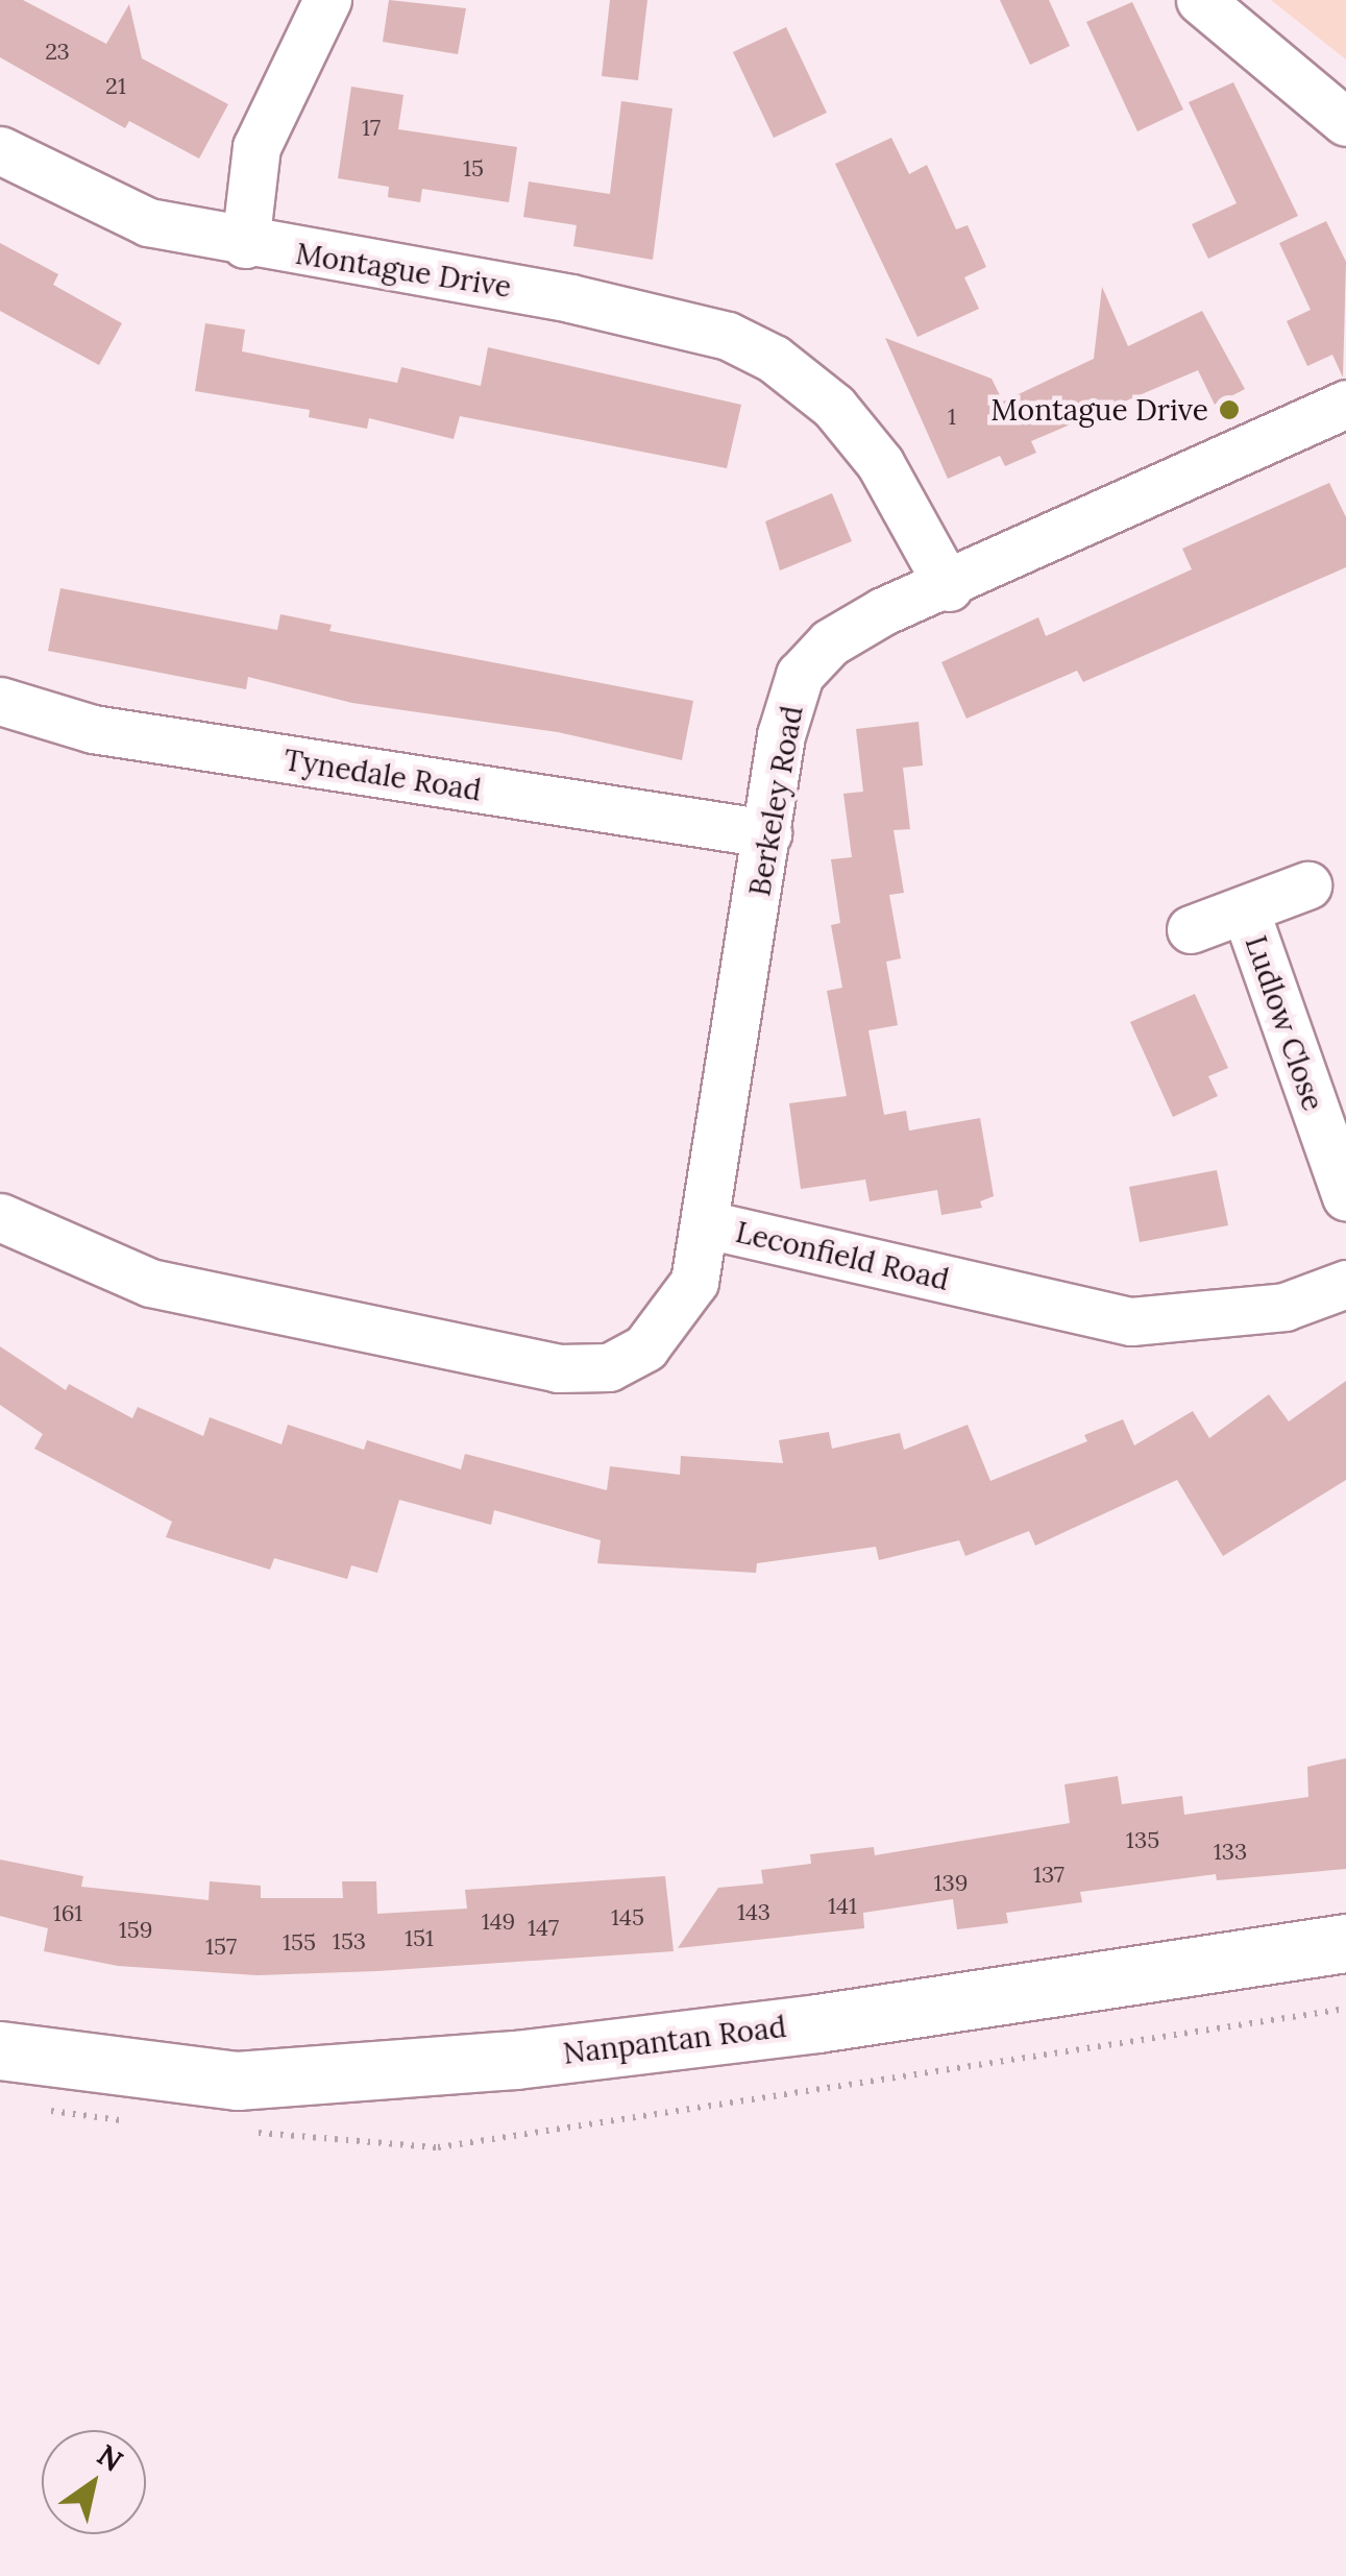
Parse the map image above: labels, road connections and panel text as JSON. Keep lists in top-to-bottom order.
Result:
{
  "streets": {
    "street": [
      "Montague Drive",
      "Tynedale Road",
      "Berkeley Road",
      "Ludlow Close",
      "Leconfield Road",
      "Nanpantan Road"
    ]
  },
  "crossings": [
    ["Montague Drive", "Berkeley Road"],
    ["Tynedale Road", "Berkeley Road"],
    ["Berkeley Road", "Leconfield Road"]
  ],
  "places": ["Montague Drive"],
  "house_numbers": [
    "23",
    "21",
    "17",
    "15",
    "1",
    "135",
    "133",
    "137",
    "139",
    "141",
    "143",
    "161",
    "145",
    "149",
    "147",
    "159",
    "151",
    "153",
    "155",
    "157"
  ],
  "north": "top right"
}
